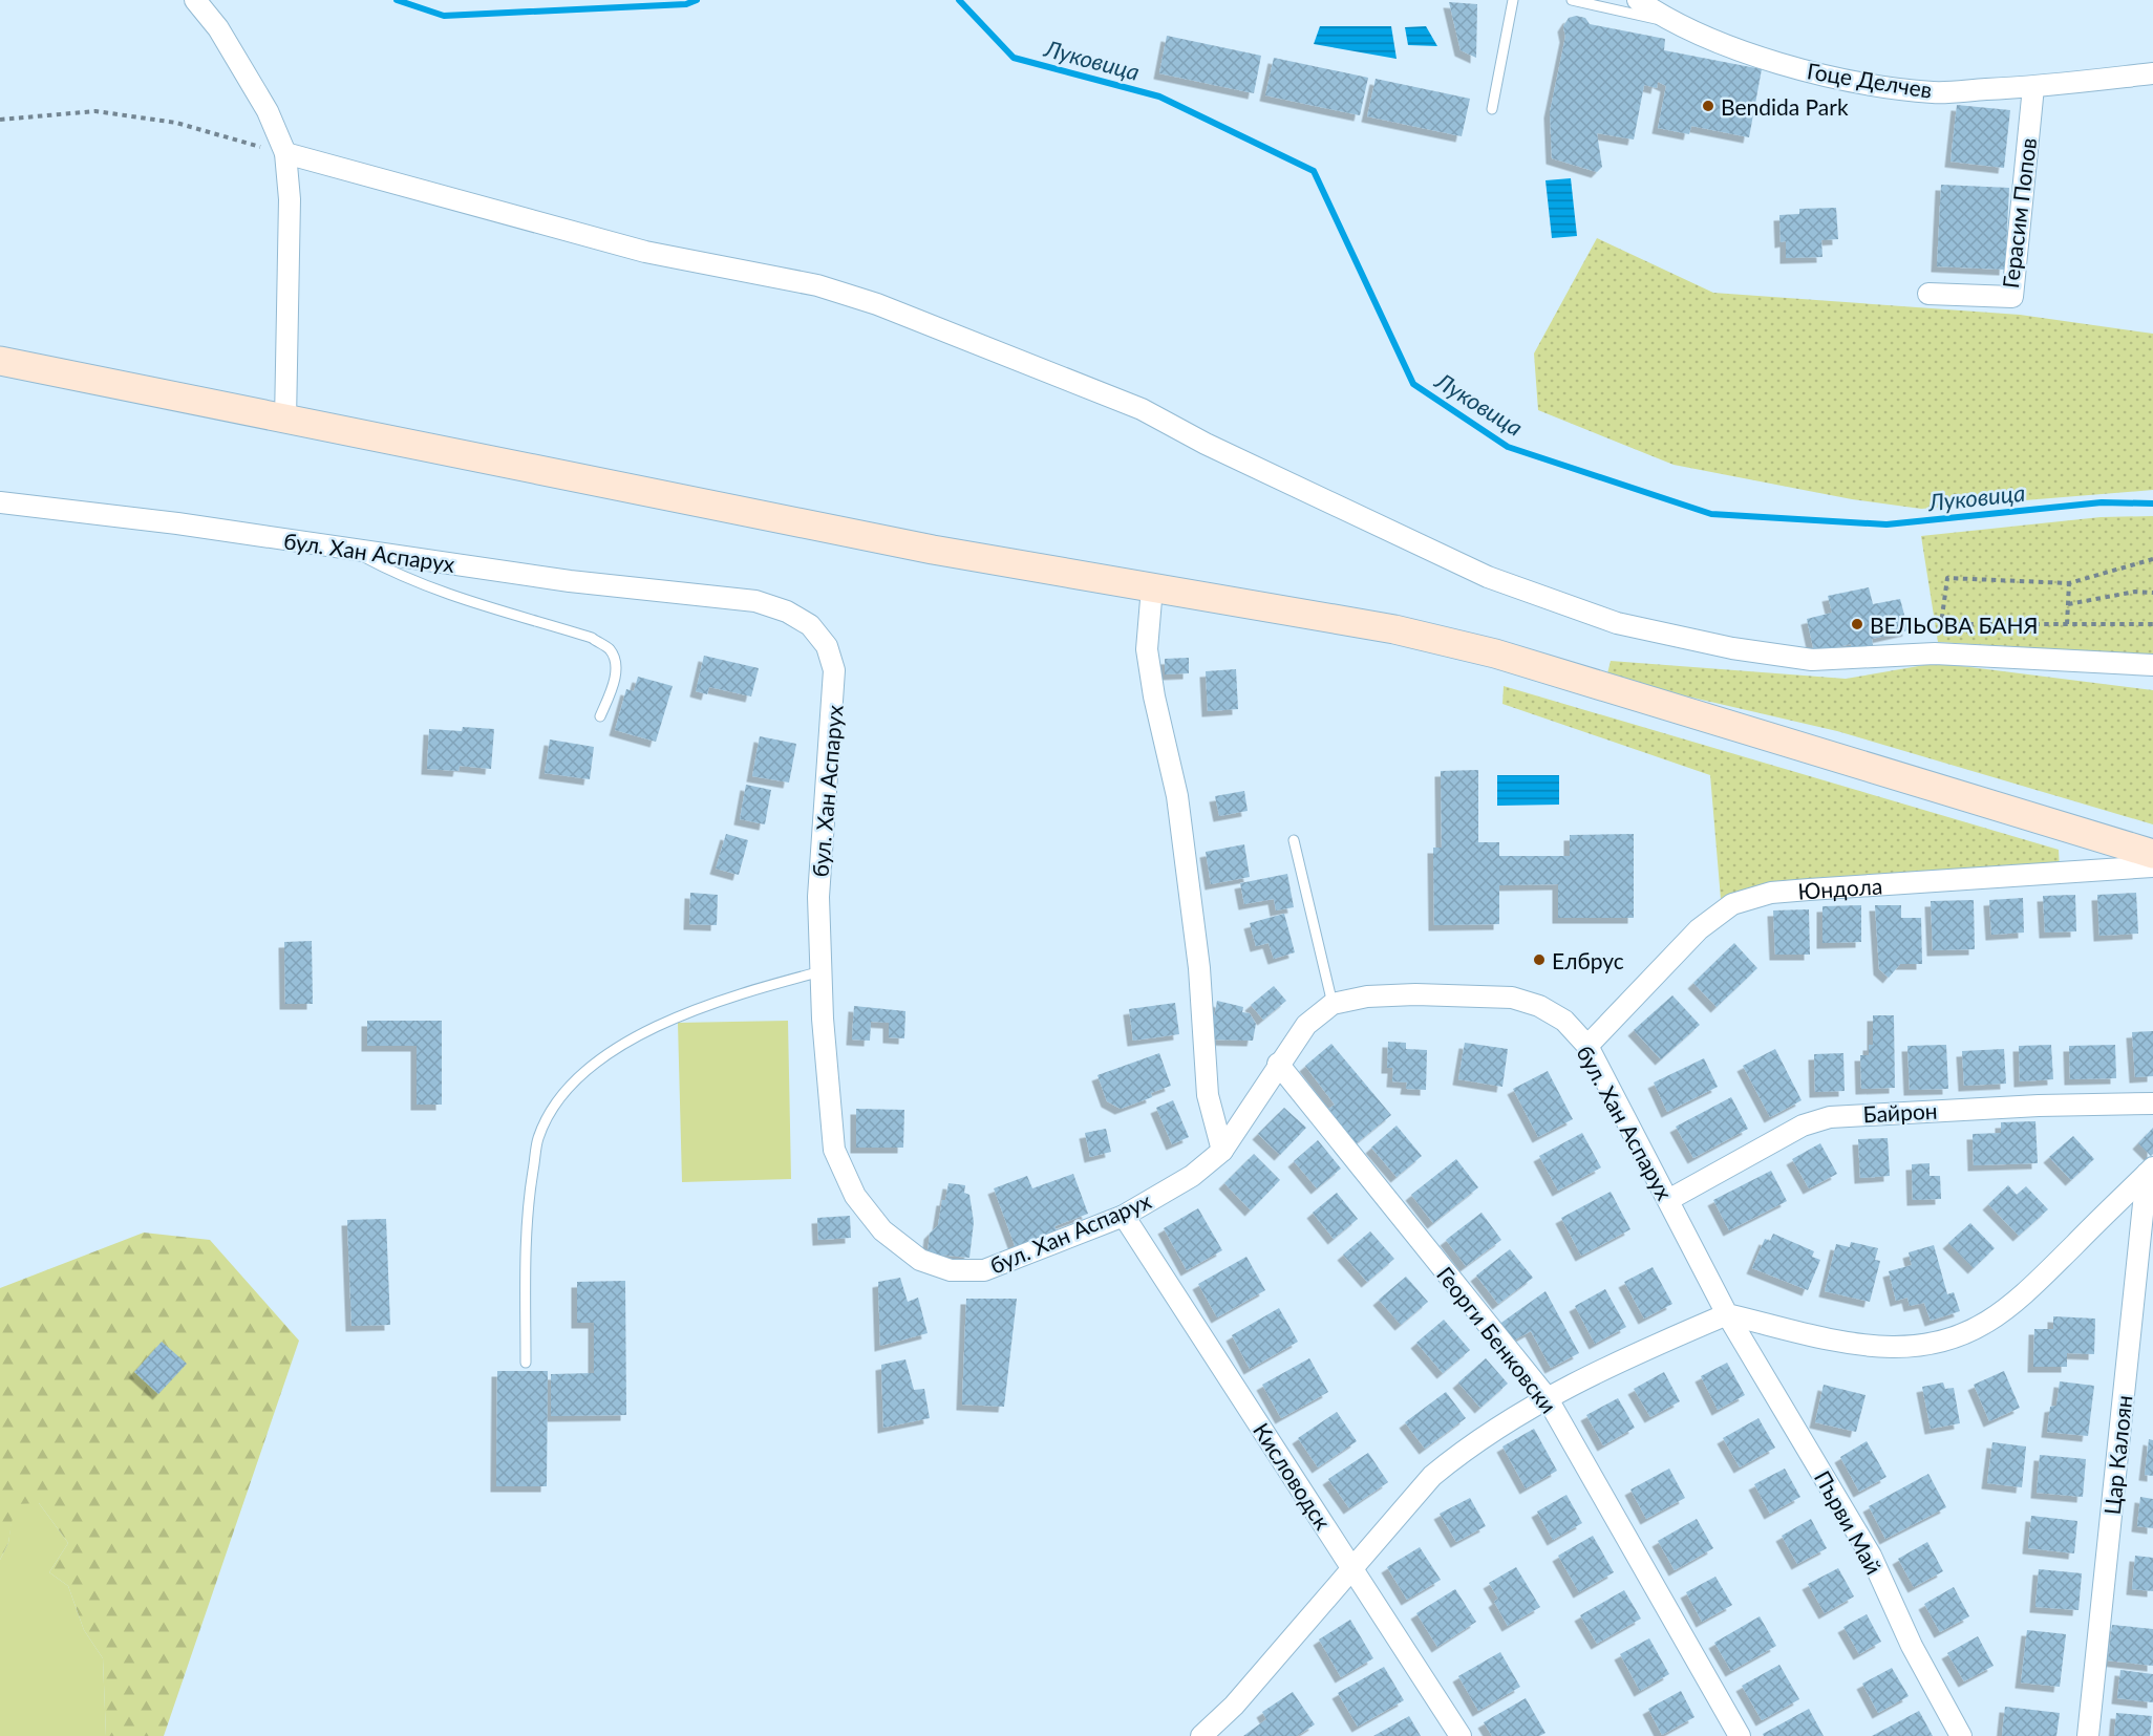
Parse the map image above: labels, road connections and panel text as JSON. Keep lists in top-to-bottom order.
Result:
{
  "streets": {
    "street": [
      "Гоце Делчев",
      "Герасим Попов",
      "бул. Хан Аспарух",
      "Юндола",
      "Байрон",
      "Георги Бенковски",
      "Цар Калоян",
      "Кисловодск",
      "Първи Май"
    ]
  },
  "crossings": [
    ["Гоце Делчев", "Герасим Попов"],
    ["бул. Хан Аспарух", "Юндола"],
    ["бул. Хан Аспарух", "Байрон"],
    ["бул. Хан Аспарух", "Георги Бенковски"],
    ["бул. Хан Аспарух", "Кисловодск"],
    ["бул. Хан Аспарух", "Първи Май"]
  ],
  "water": ["Луковица"],
  "places": ["Bendida Park", "ВЕЛЬОВА БАНЯ", "Елбрус"]
}
